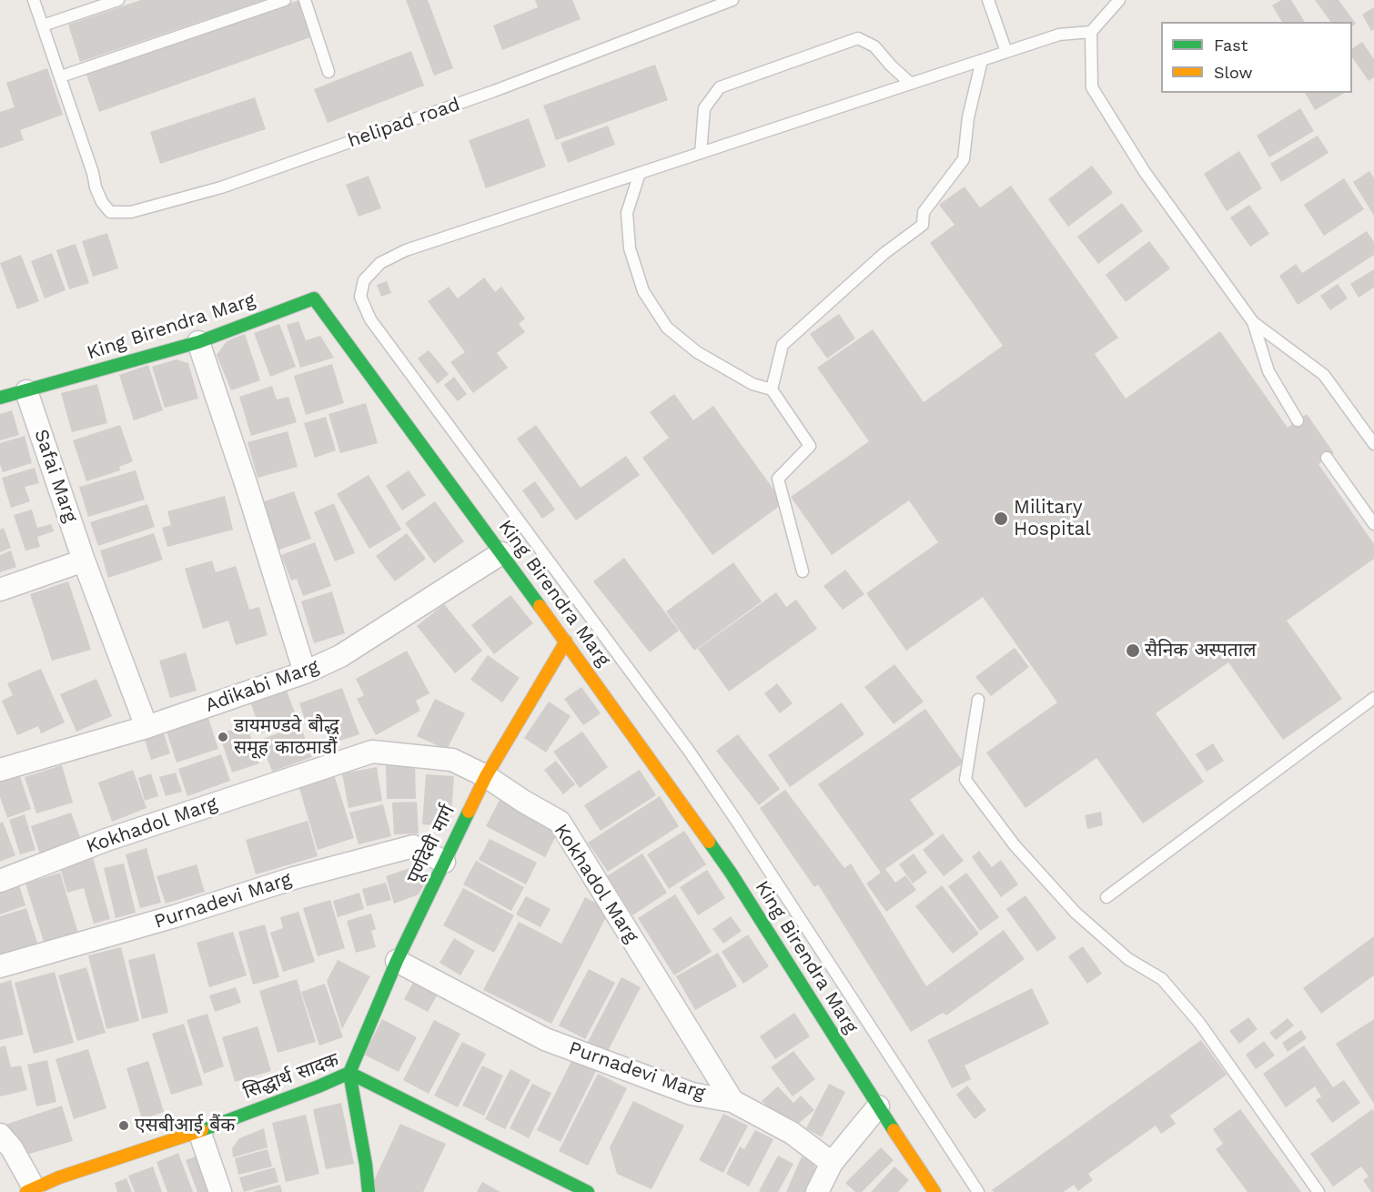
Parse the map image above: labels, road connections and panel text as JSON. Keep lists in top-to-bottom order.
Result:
{
  "streets": {
    "street": [
      "King Birendra Marg",
      "Safai Marg",
      "Adikabi Marg",
      "Kokhadol Marg",
      "पूर्णदेवी मार्ग",
      "Purnadevi Marg",
      "सिद्धार्थ सादक"
    ],
    "lane": ["helipad road"]
  },
  "crossings": [
    ["King Birendra Marg", "Safai Marg"],
    ["King Birendra Marg", "Adikabi Marg"],
    ["King Birendra Marg", "पूर्णदेवी मार्ग"],
    ["Safai Marg", "Adikabi Marg"],
    ["Kokhadol Marg", "पूर्णदेवी मार्ग"],
    ["Kokhadol Marg", "Purnadevi Marg"],
    ["पूर्णदेवी मार्ग", "Purnadevi Marg"],
    ["पूर्णदेवी मार्ग", "सिद्धार्थ सादक"]
  ],
  "places": [
    "Military Hospital",
    "सैनिक अस्पताल",
    "डायमण्डवे बौद्ध समूह काठमाडौं",
    "एसबीआई बैंक"
  ],
  "legend": ["Fast", "Slow"]
}
